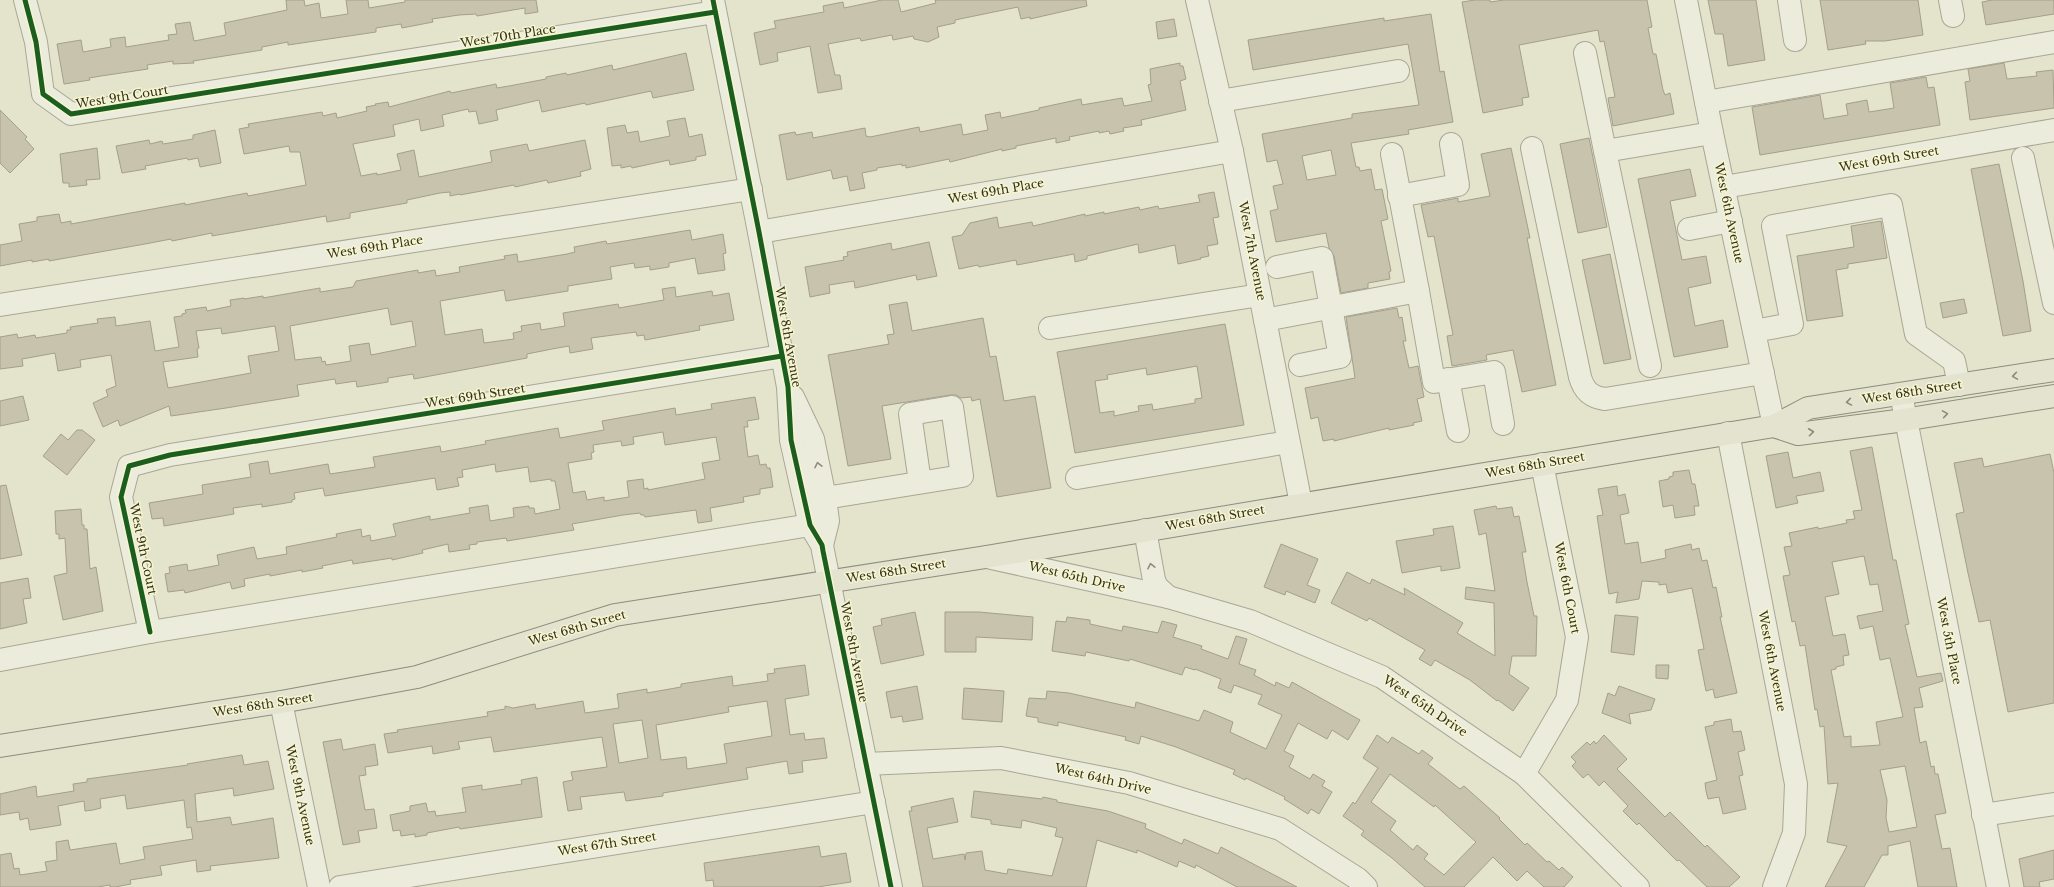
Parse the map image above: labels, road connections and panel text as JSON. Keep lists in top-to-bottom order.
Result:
{
  "streets": {
    "main road": ["West 68th Street"],
    "street": [
      "West 70th Place",
      "West 9th Court",
      "West 69th Street",
      "West 69th Place",
      "West 6th Avenue",
      "West 7th Avenue",
      "West 8th Avenue",
      "West 65th Drive",
      "West 6th Court",
      "West 5th Place",
      "West 64th Drive",
      "West 9th Avenue",
      "West 67th Street"
    ]
  },
  "crossings": [
    ["West 70th Place", "West 9th Court"],
    ["West 70th Place", "West 8th Avenue"],
    ["West 9th Court", "West 69th Street"],
    ["West 69th Street", "West 6th Avenue"],
    ["West 69th Street", "West 8th Avenue"],
    ["West 69th Place", "West 7th Avenue"],
    ["West 69th Place", "West 8th Avenue"],
    ["West 6th Avenue", "West 68th Street"],
    ["West 7th Avenue", "West 68th Street"],
    ["West 8th Avenue", "West 68th Street"],
    ["West 8th Avenue", "West 64th Drive"],
    ["West 8th Avenue", "West 67th Street"],
    ["West 68th Street", "West 65th Drive"],
    ["West 68th Street", "West 6th Court"],
    ["West 68th Street", "West 5th Place"],
    ["West 68th Street", "West 9th Avenue"],
    ["West 65th Drive", "West 6th Court"]
  ]
}
